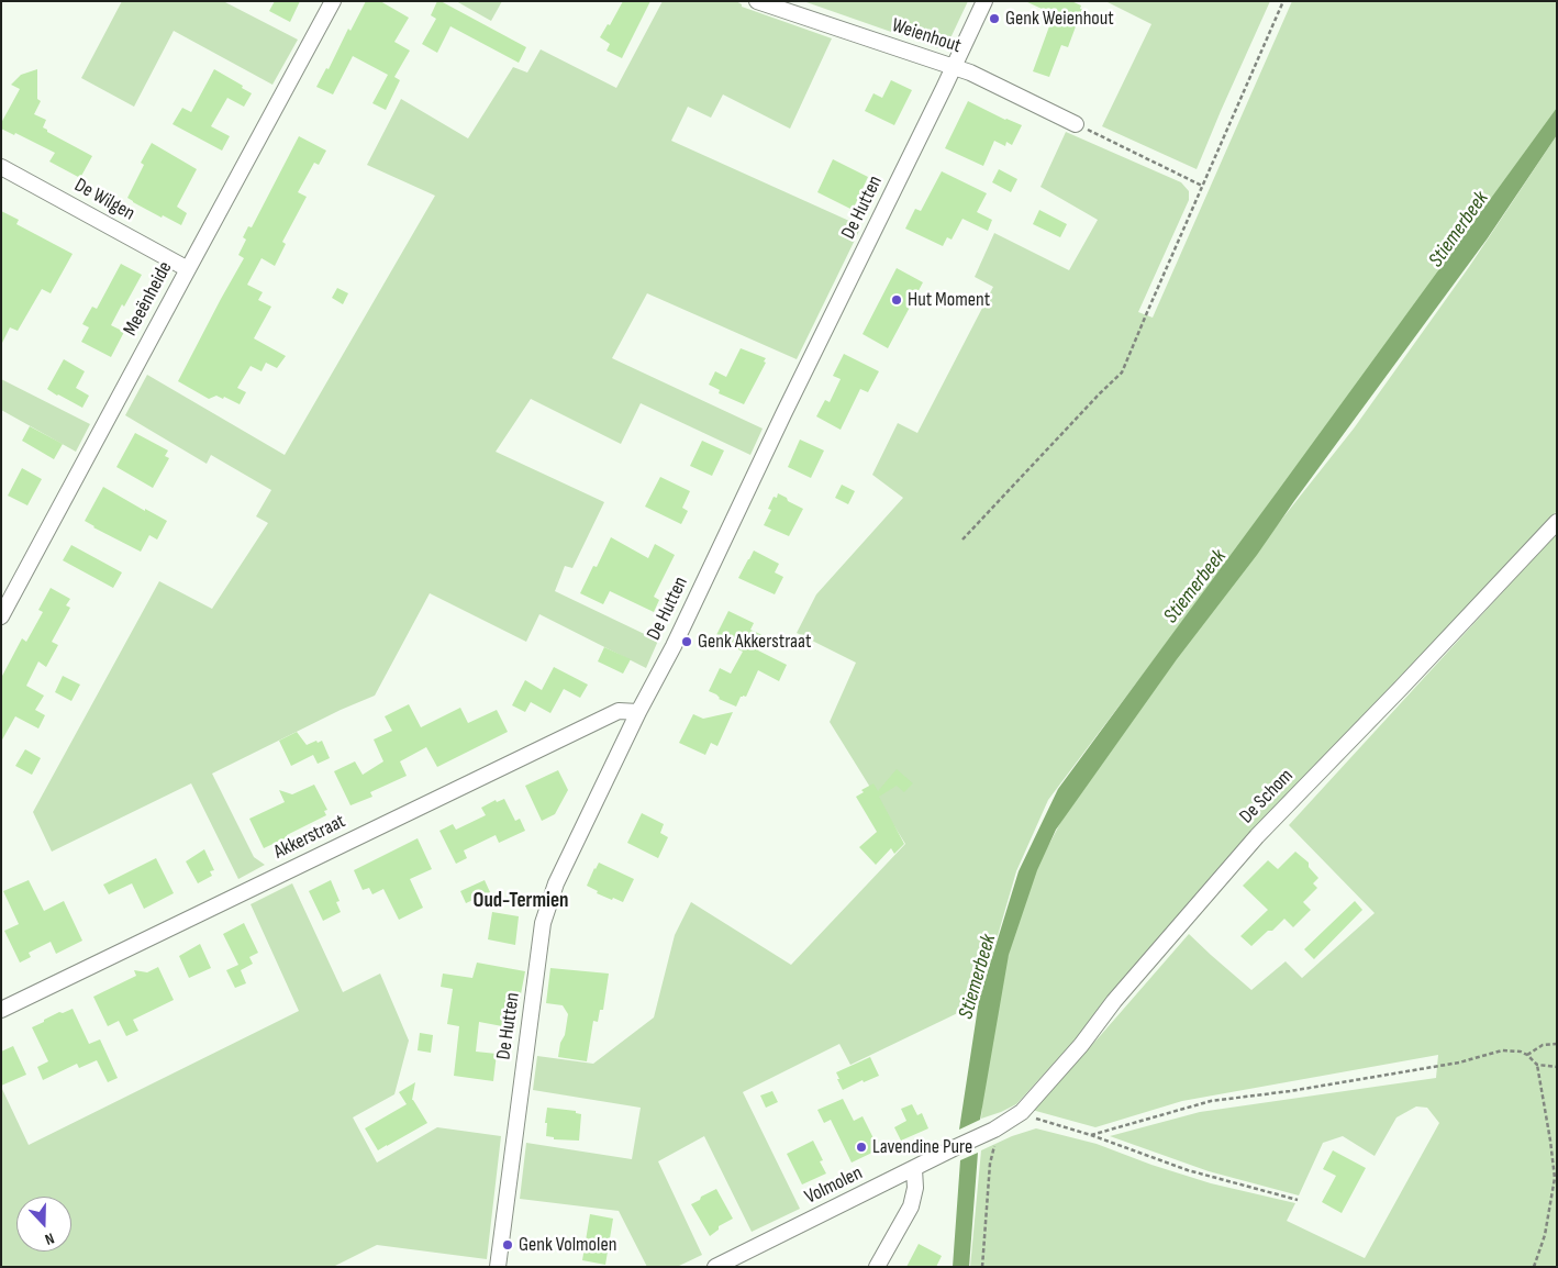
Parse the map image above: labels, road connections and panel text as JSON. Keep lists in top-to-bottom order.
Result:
{
  "streets": {
    "street": [
      "Weienhout",
      "De Wilgen",
      "De Hutten",
      "Meeënheide",
      "De Schom",
      "Akkerstraat",
      "Volmolen"
    ]
  },
  "crossings": [
    ["Weienhout", "De Hutten"],
    ["De Wilgen", "Meeënheide"],
    ["De Hutten", "Akkerstraat"],
    ["De Schom", "Volmolen"]
  ],
  "districts": ["Oud-Termien"],
  "water": ["Stiemerbeek"],
  "places": [
    "Genk Weienhout",
    "Hut Moment",
    "Genk Akkerstraat",
    "Lavendine Pure",
    "Genk Volmolen"
  ],
  "north": "bottom"
}
